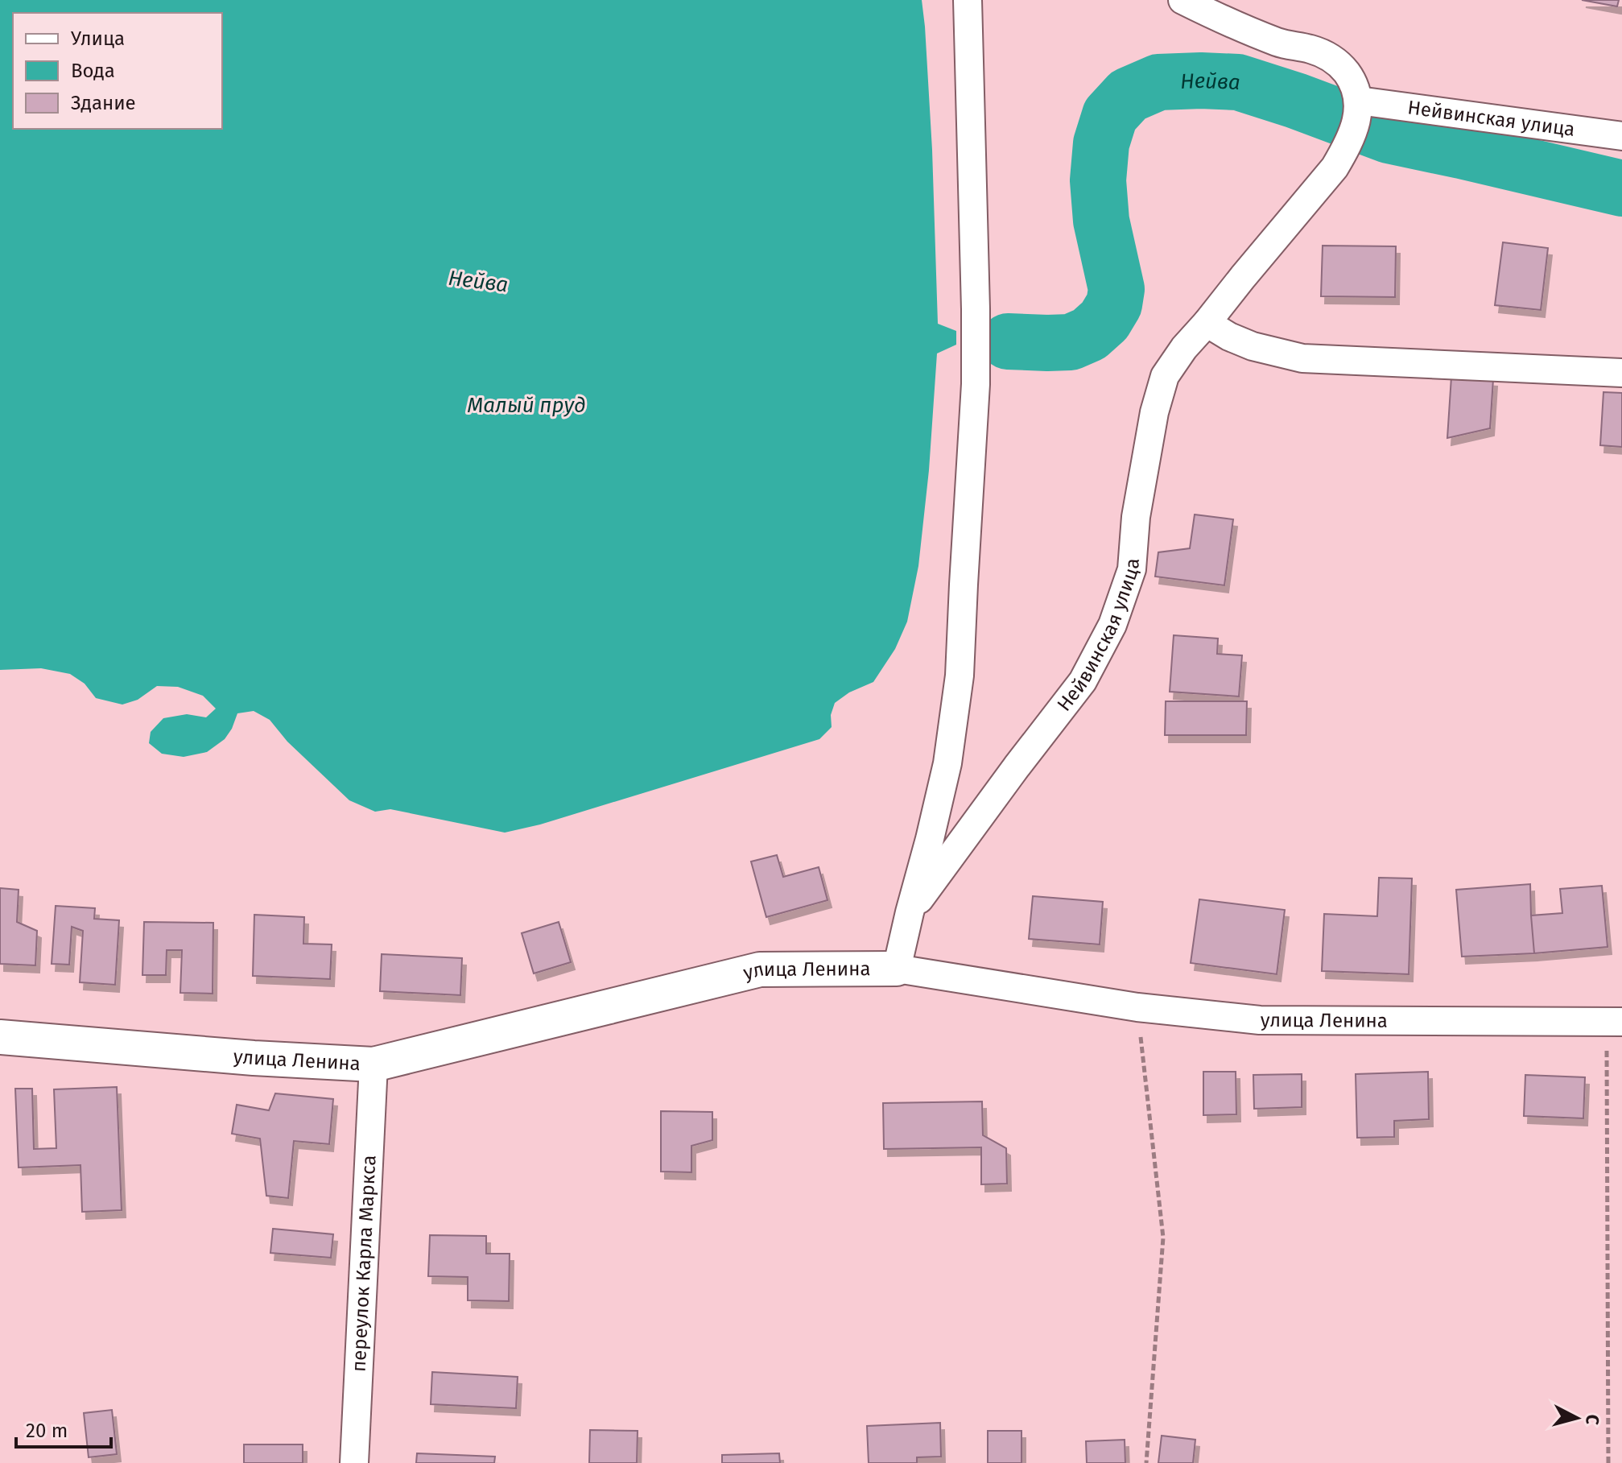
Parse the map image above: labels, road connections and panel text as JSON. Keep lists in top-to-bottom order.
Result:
{
  "streets": {
    "street": ["Нейвинская улица", "улица Ленина", "переулок Карла Маркса"]
  },
  "crossings": [
    ["улица Ленина", "переулок Карла Маркса"]
  ],
  "water": ["Нейва", "Малый пруд"],
  "legend": ["Улица", "Вода", "Здание"],
  "scale_bar": "20 m",
  "north": "right"
}
